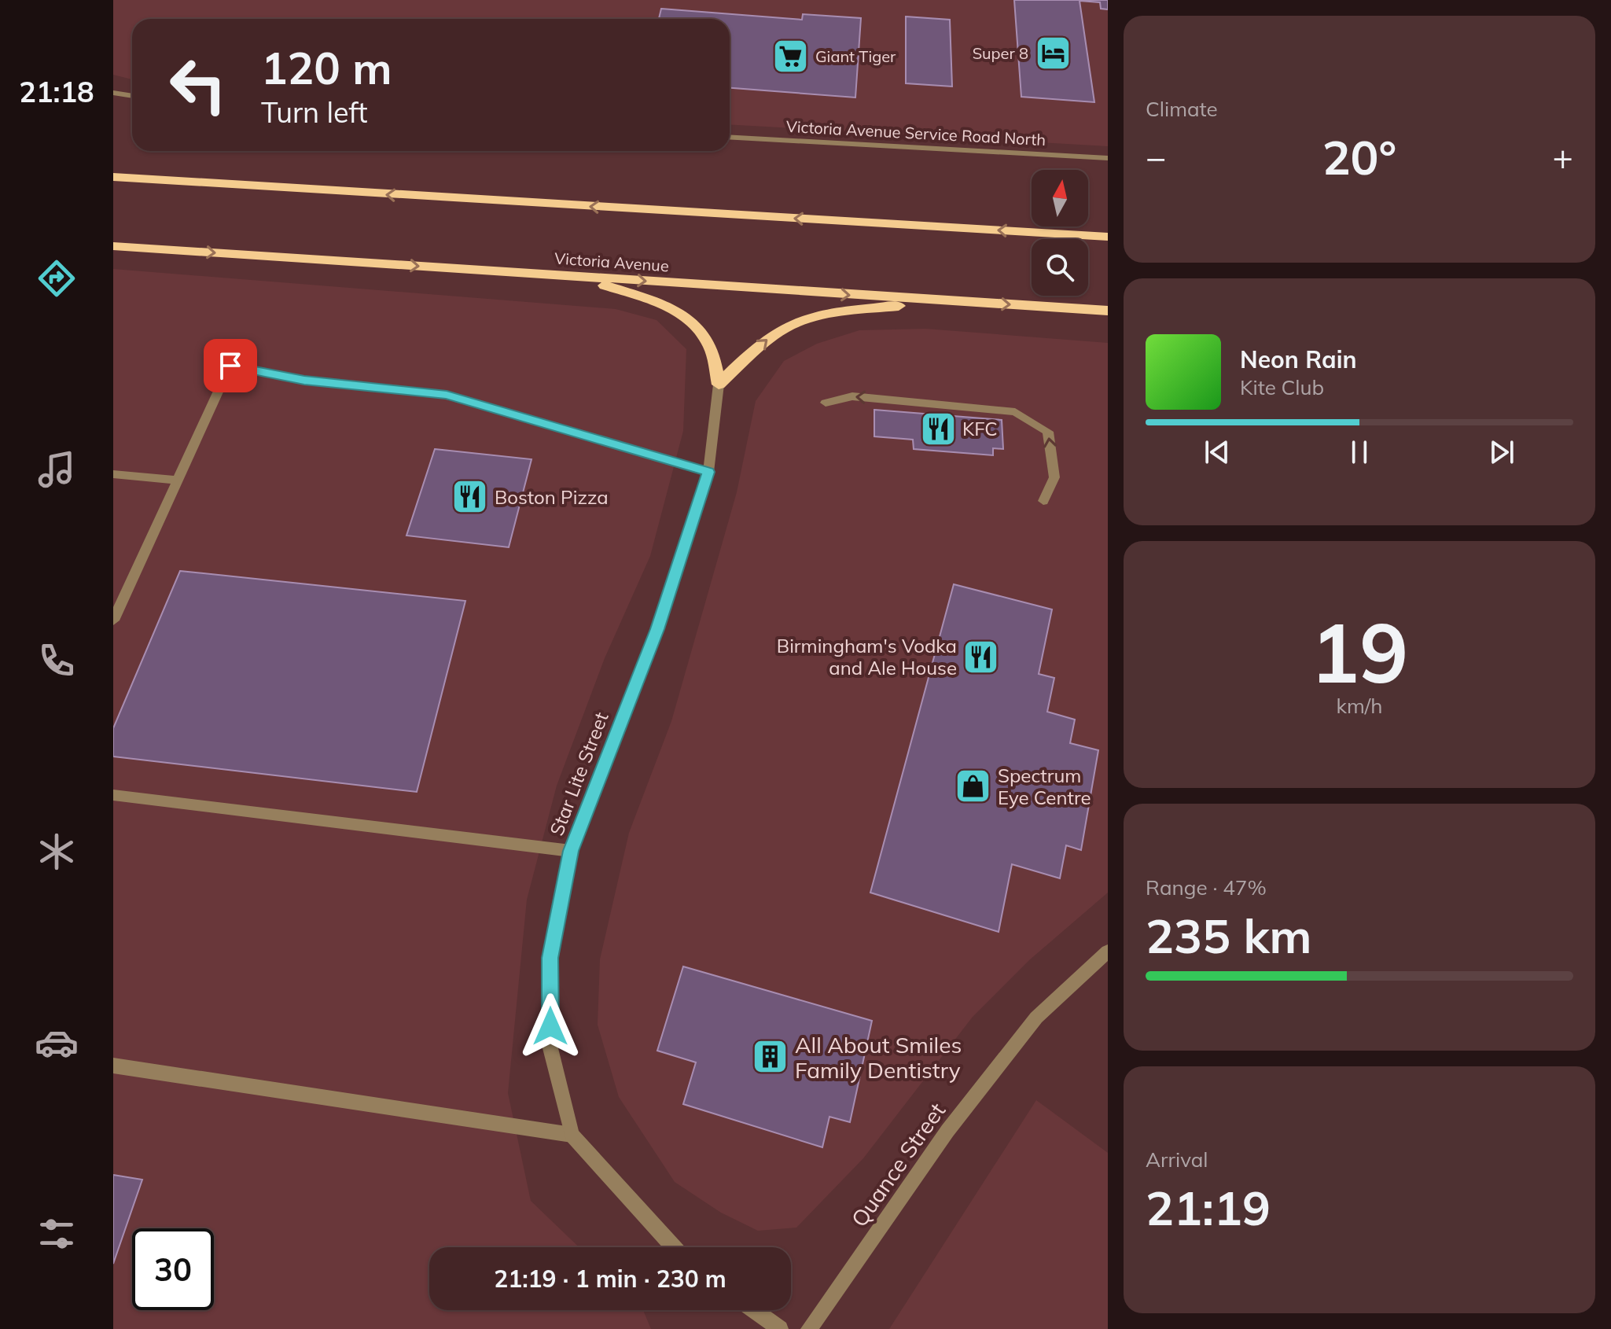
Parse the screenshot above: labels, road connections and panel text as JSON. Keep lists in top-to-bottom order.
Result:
{
  "streets": {
    "highway": ["Victoria Avenue"],
    "street": ["Victoria Avenue Service Road North", "Star Lite Street", "Quance Street"]
  },
  "places": {
    "hotel": ["Super 8"],
    "supermarket": ["Giant Tiger"],
    "restaurant": ["KFC", "Boston Pizza", "Birmingham's Vodka and Ale House"],
    "shop": ["Spectrum Eye Centre"],
    "building": ["All About Smiles Family Dentistry"]
  },
  "north": "top",
  "page": {
    "tabs": "21:18",
    "tile": [
      "Climate",
      ["19", "km/h"],
      ["Range · 47%", "235 km"],
      ["Arrival", "21:19"]
    ],
    "turn": ["120 m", "Turn left"],
    "heat": ["−", "20°", "+"],
    "song": ["Neon Rain", "Kite Club"],
    "limit": "30",
    "trip": "21:19 · 1 min · 230 m"
  }
}
